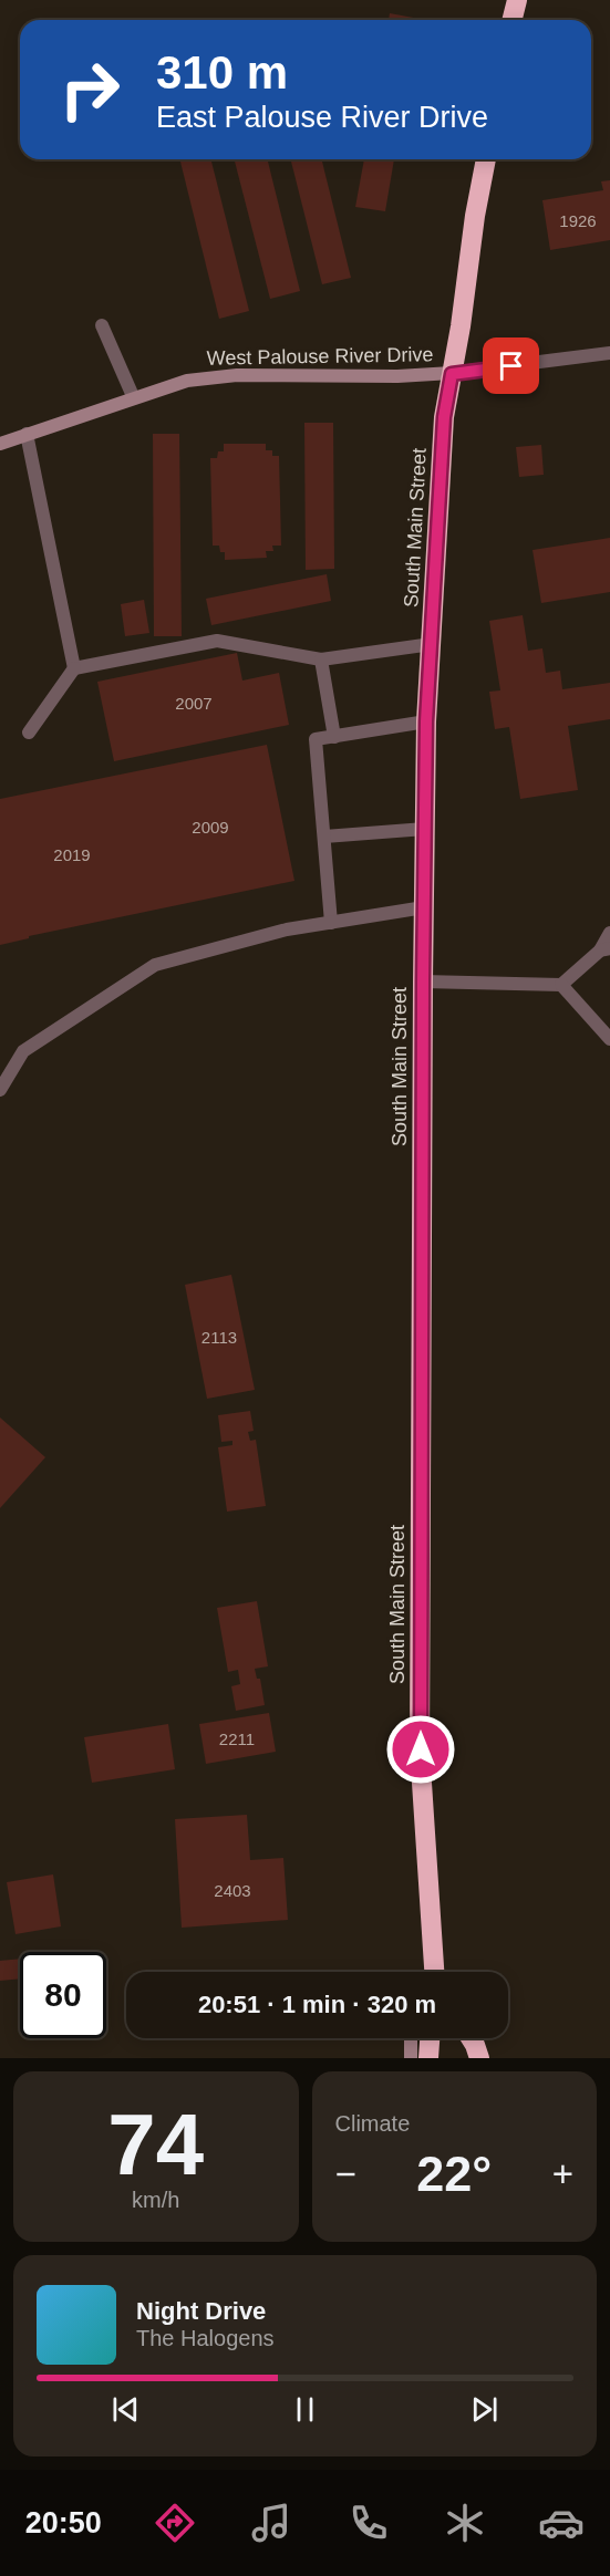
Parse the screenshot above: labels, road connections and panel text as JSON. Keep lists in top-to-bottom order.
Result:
{
  "streets": {
    "highway": ["South Main Street"],
    "street": ["West Palouse River Drive"]
  },
  "crossings": [
    ["West Palouse River Drive", "South Main Street"]
  ],
  "house_numbers": [
    "1926",
    "2007",
    "2009",
    "2019",
    "2113",
    "2211",
    "2403"
  ],
  "page": {
    "turn": ["310 m", "East Palouse River Drive"],
    "limit": "80",
    "trip": "20:51 · 1 min · 320 m",
    "tile": [
      ["74", "km/h"],
      "Climate"
    ],
    "heat": ["−", "22°", "+"],
    "song": ["Night Drive", "The Halogens"],
    "tabs": "20:50"
  }
}
